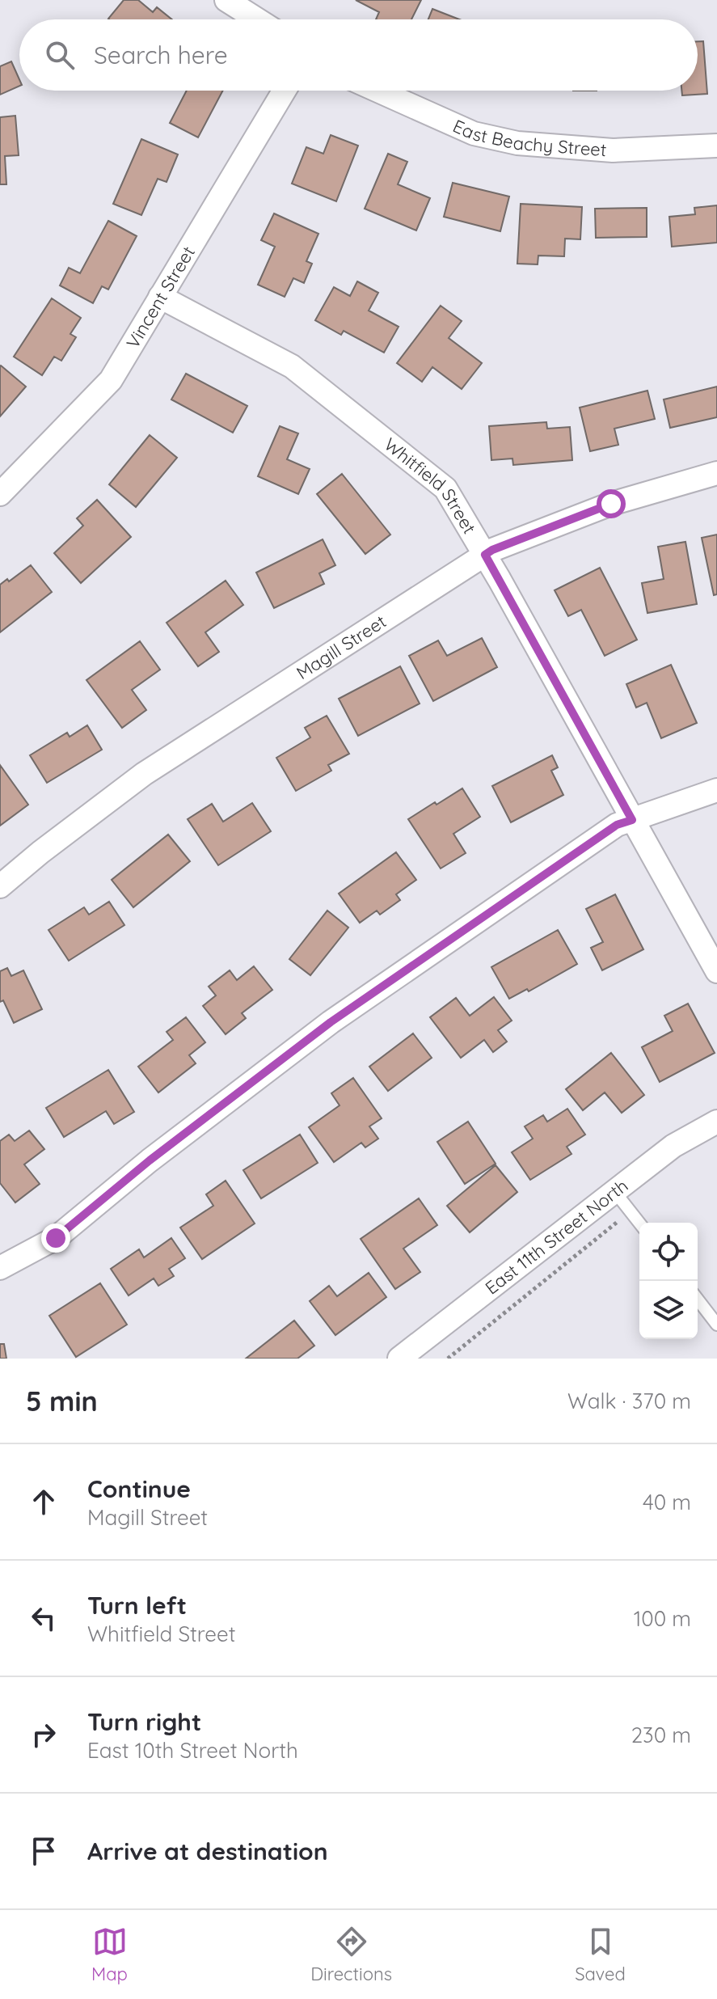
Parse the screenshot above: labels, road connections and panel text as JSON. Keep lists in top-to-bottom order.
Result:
{
  "streets": {
    "street": [
      "East Beachy Street",
      "Vincent Street",
      "Whitfield Street",
      "Magill Street",
      "East 11th Street North"
    ]
  },
  "crossings": [
    ["Vincent Street", "Whitfield Street"],
    ["Whitfield Street", "Magill Street"]
  ],
  "page": {
    "search": "Search here",
    "heading": ["5 min", "Walk · 370 m"],
    "list": [
      ["Continue", "Magill Street", "40 m"],
      ["Turn left", "Whitfield Street", "100 m"],
      ["Turn right", "East 10th Street North", "230 m"],
      "Arrive at destination"
    ],
    "nav": ["Map", "Directions", "Saved"]
  }
}
